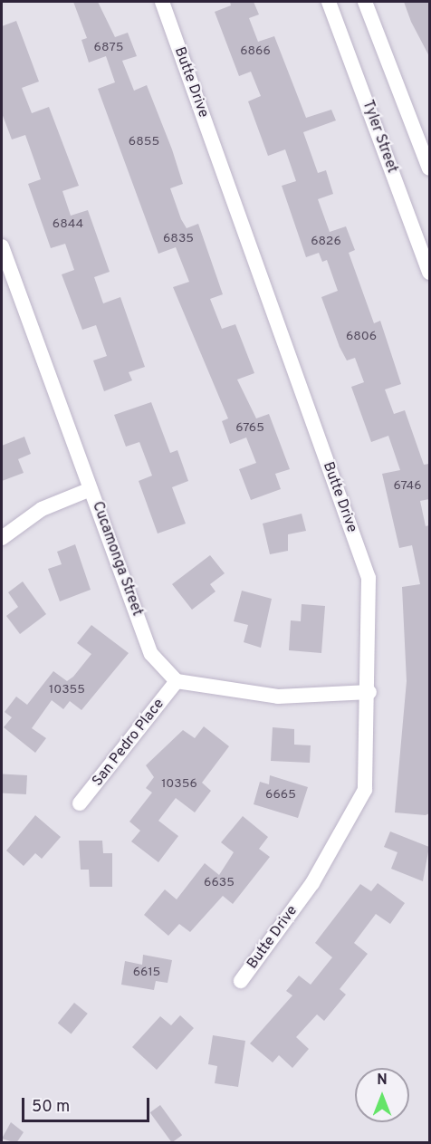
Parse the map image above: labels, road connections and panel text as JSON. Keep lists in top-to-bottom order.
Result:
{
  "streets": {
    "street": [
      "Butte Drive",
      "Tyler Street",
      "Cucamonga Street",
      "San Pedro Place"
    ]
  },
  "crossings": [
    ["Cucamonga Street", "San Pedro Place"]
  ],
  "house_numbers": [
    "6875",
    "6866",
    "6855",
    "6844",
    "6835",
    "6826",
    "6806",
    "6765",
    "6746",
    "10355",
    "10356",
    "6665",
    "6635",
    "6615"
  ],
  "scale_bar": "50 m",
  "north": "top"
}
